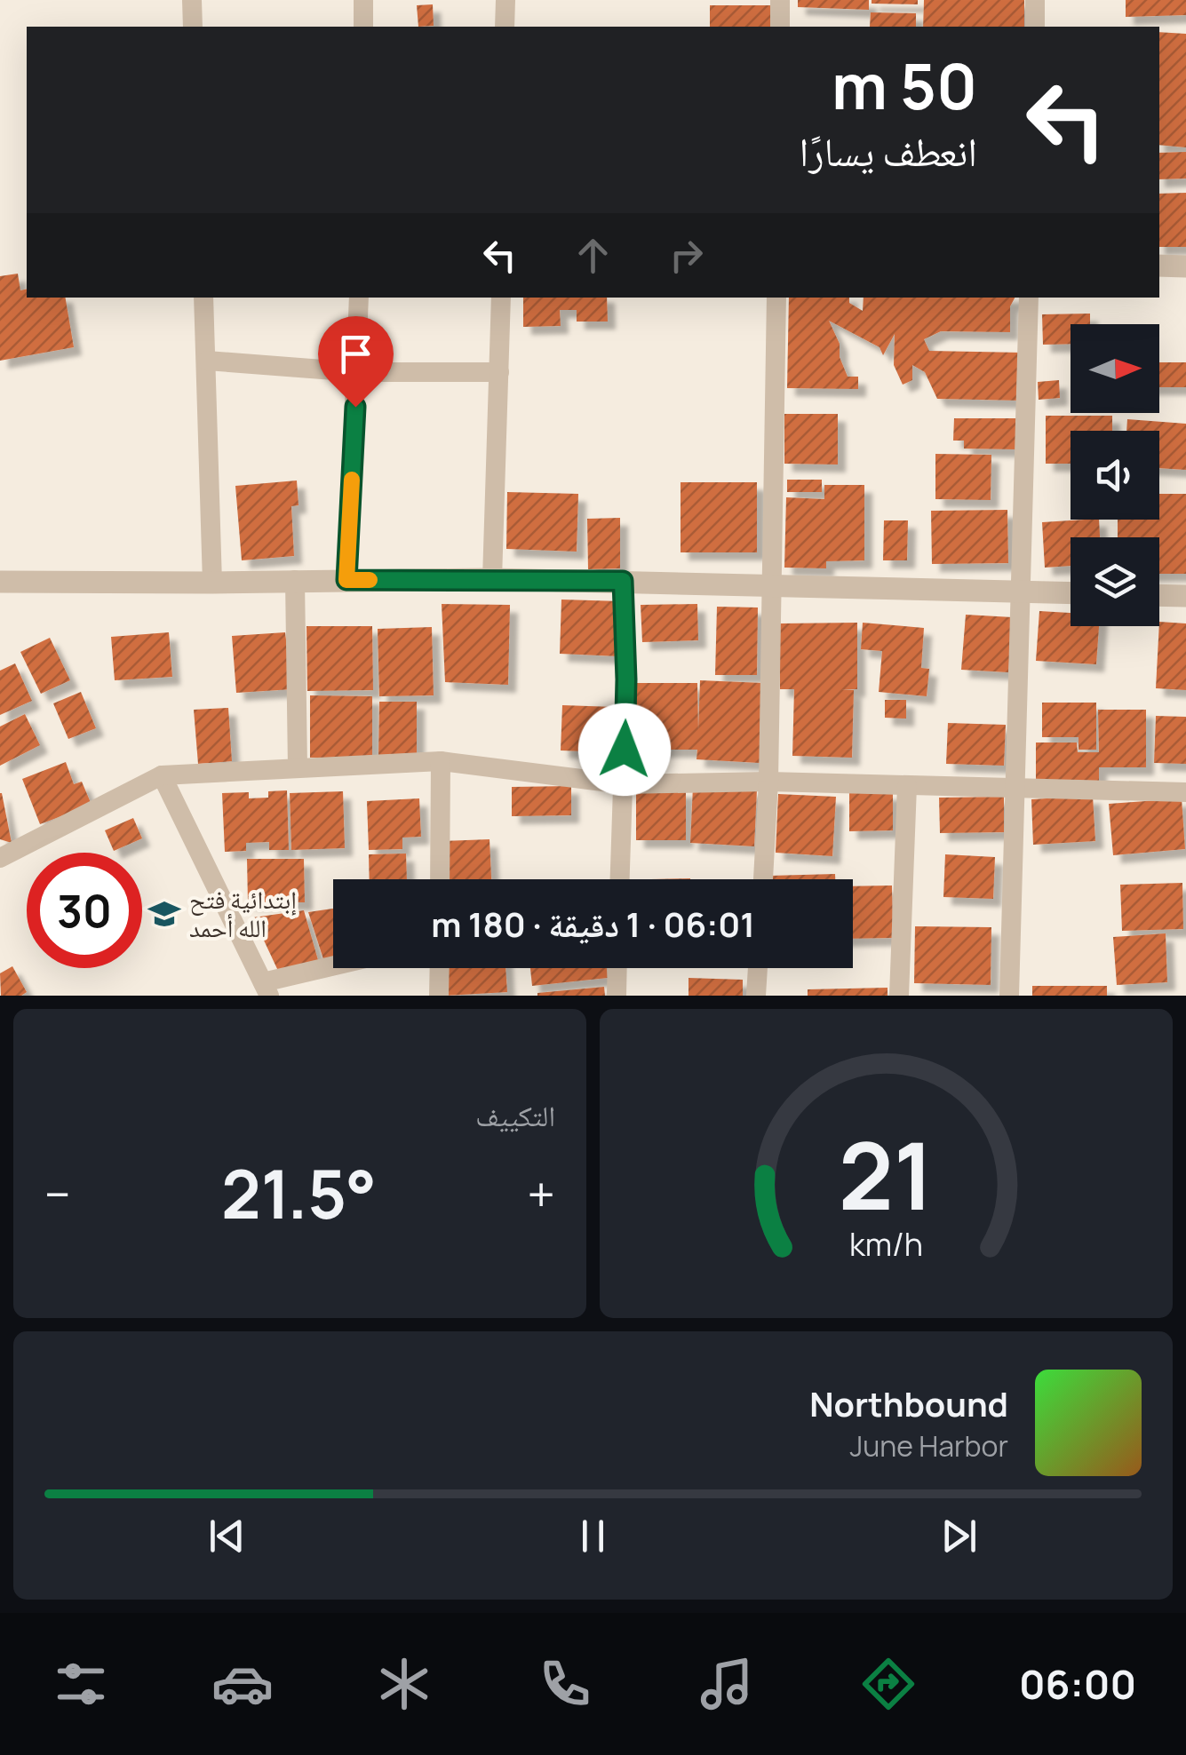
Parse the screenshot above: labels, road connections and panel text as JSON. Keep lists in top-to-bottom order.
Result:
{
  "places": {
    "school or university": ["إبتدائية فتح الله أحمد"]
  },
  "north": "right",
  "page": {
    "turn": ["50 m", "انعطف يسارًا"],
    "limit": "30",
    "trip": "06:01 · 1 دقيقة · 180 m",
    "tile": "التكييف",
    "heat": ["−", "21.5°", "+"],
    "song": ["Northbound", "June Harbor"],
    "tabs": "06:00",
    "gauge": ["21", "km/h"]
  }
}
